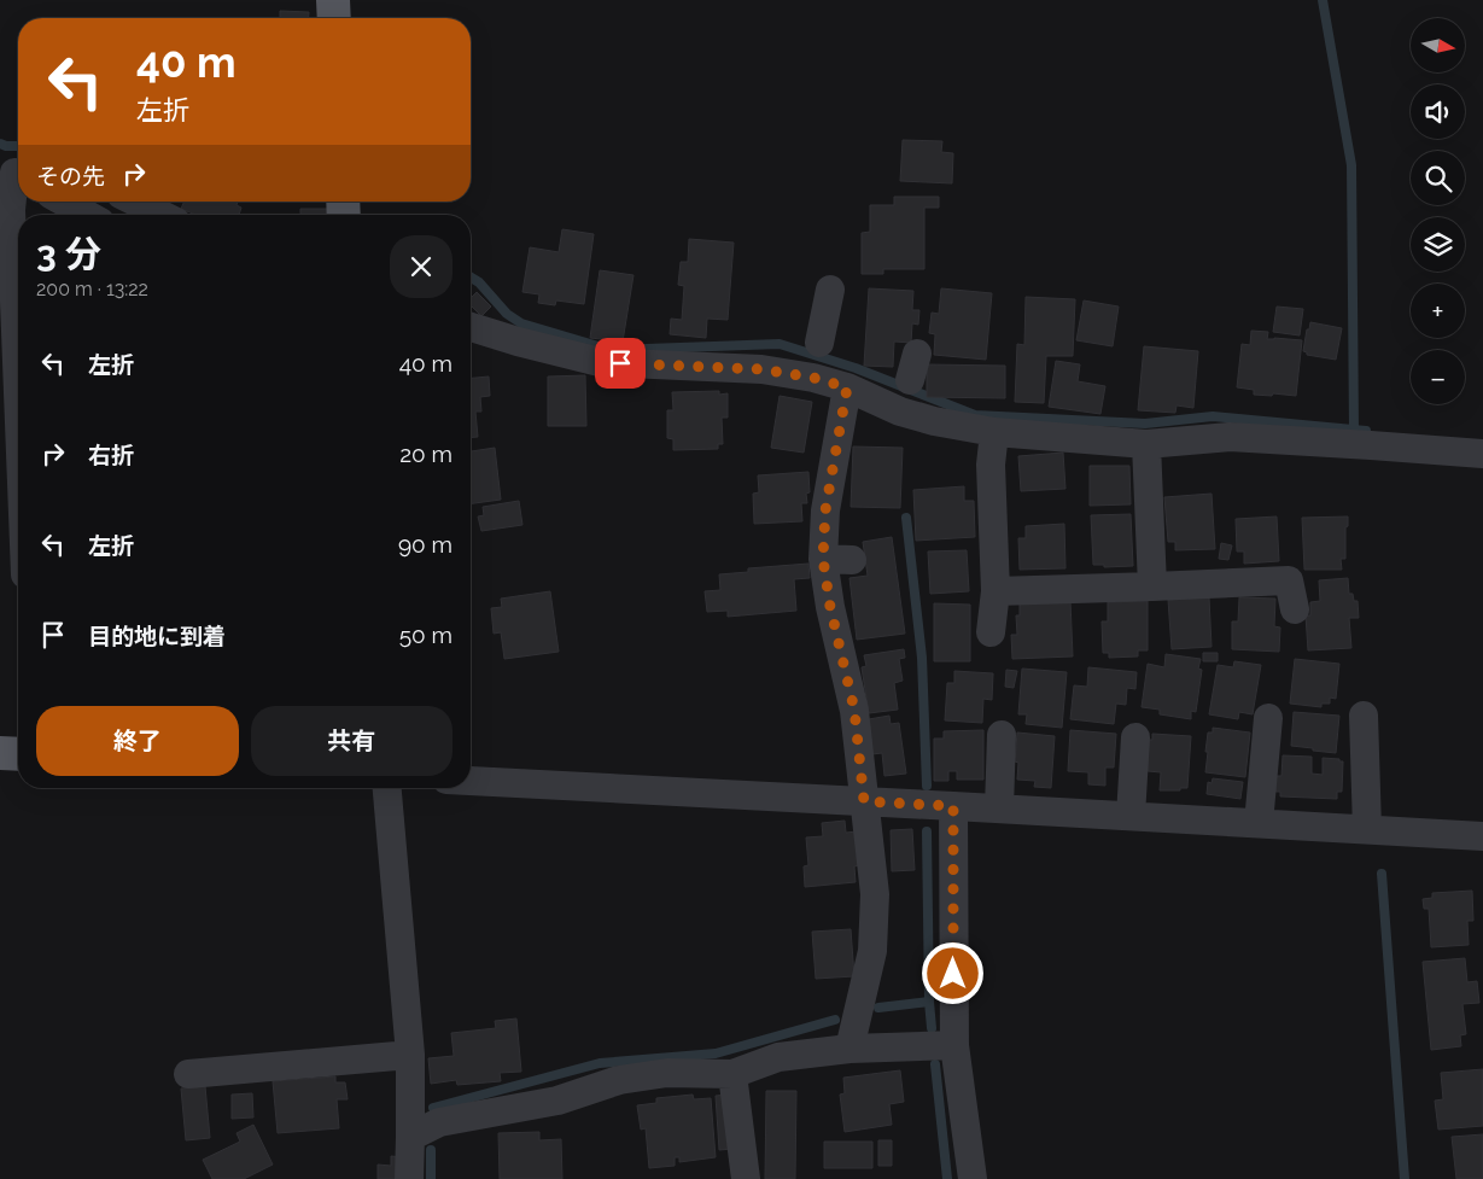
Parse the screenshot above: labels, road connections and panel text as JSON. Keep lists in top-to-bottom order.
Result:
{
  "north": "right",
  "page": {
    "map_buttons": ["+", "−"],
    "turn": ["40 m", "左折"],
    "then": "その先",
    "heading": ["3 分", "200 m · 13:22"],
    "list": [
      {
        "name": "左折",
        "value": "40 m"
      },
      {
        "name": "右折",
        "value": "20 m"
      },
      {
        "name": "左折",
        "value": "90 m"
      },
      {
        "name": "目的地に到着",
        "value": "50 m"
      }
    ],
    "buttons": ["終了", "共有"]
  }
}
